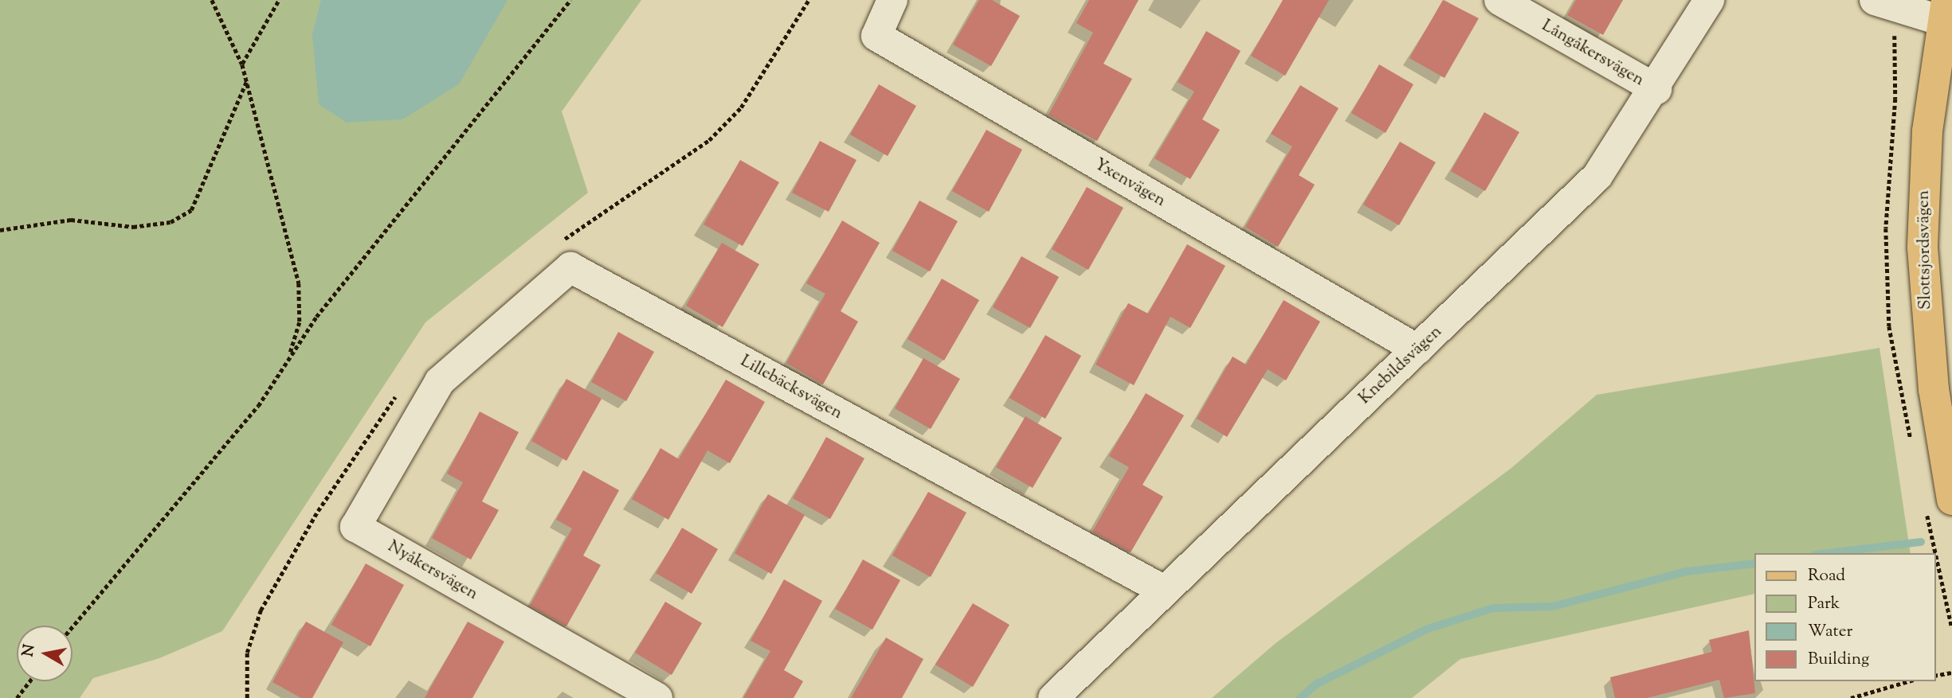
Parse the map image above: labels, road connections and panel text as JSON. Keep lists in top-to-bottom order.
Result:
{
  "streets": {
    "main road": ["Slottsjordsvägen"],
    "street": [
      "Långåkersvägen",
      "Yxenvägen",
      "Knebildsvägen",
      "Lillebäcksvägen",
      "Nyåkersvägen"
    ]
  },
  "crossings": [
    ["Långåkersvägen", "Knebildsvägen"],
    ["Yxenvägen", "Knebildsvägen"],
    ["Knebildsvägen", "Lillebäcksvägen"],
    ["Lillebäcksvägen", "Nyåkersvägen"]
  ],
  "legend": [
    "Road",
    "Park",
    "Water",
    "Building"
  ],
  "north": "left"
}
